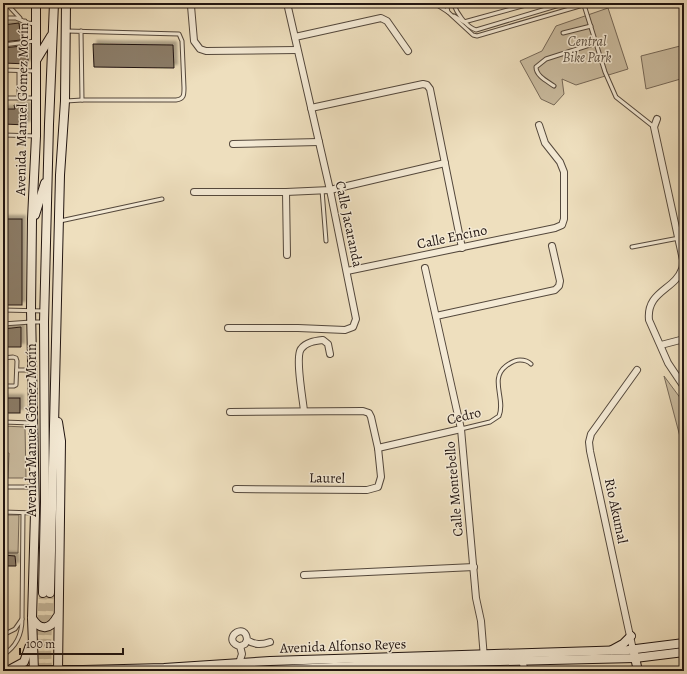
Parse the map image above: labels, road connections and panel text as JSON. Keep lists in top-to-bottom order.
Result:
{
  "streets": {
    "main road": ["Avenida Manuel Gómez Morín", "Rio Akumal", "Avenida Alfonso Reyes"],
    "street": [
      "Calle Jacaranda",
      "Calle Encino",
      "Cedro",
      "Laurel",
      "Calle Montebello"
    ]
  },
  "crossings": [
    ["Avenida Manuel Gómez Morín", "Avenida Alfonso Reyes"],
    ["Calle Jacaranda", "Calle Encino"],
    ["Cedro", "Laurel"],
    ["Cedro", "Calle Montebello"],
    ["Calle Montebello", "Avenida Alfonso Reyes"],
    ["Rio Akumal", "Avenida Alfonso Reyes"]
  ],
  "parks": ["Central Bike Park"],
  "scale_bar": "100 m"
}
